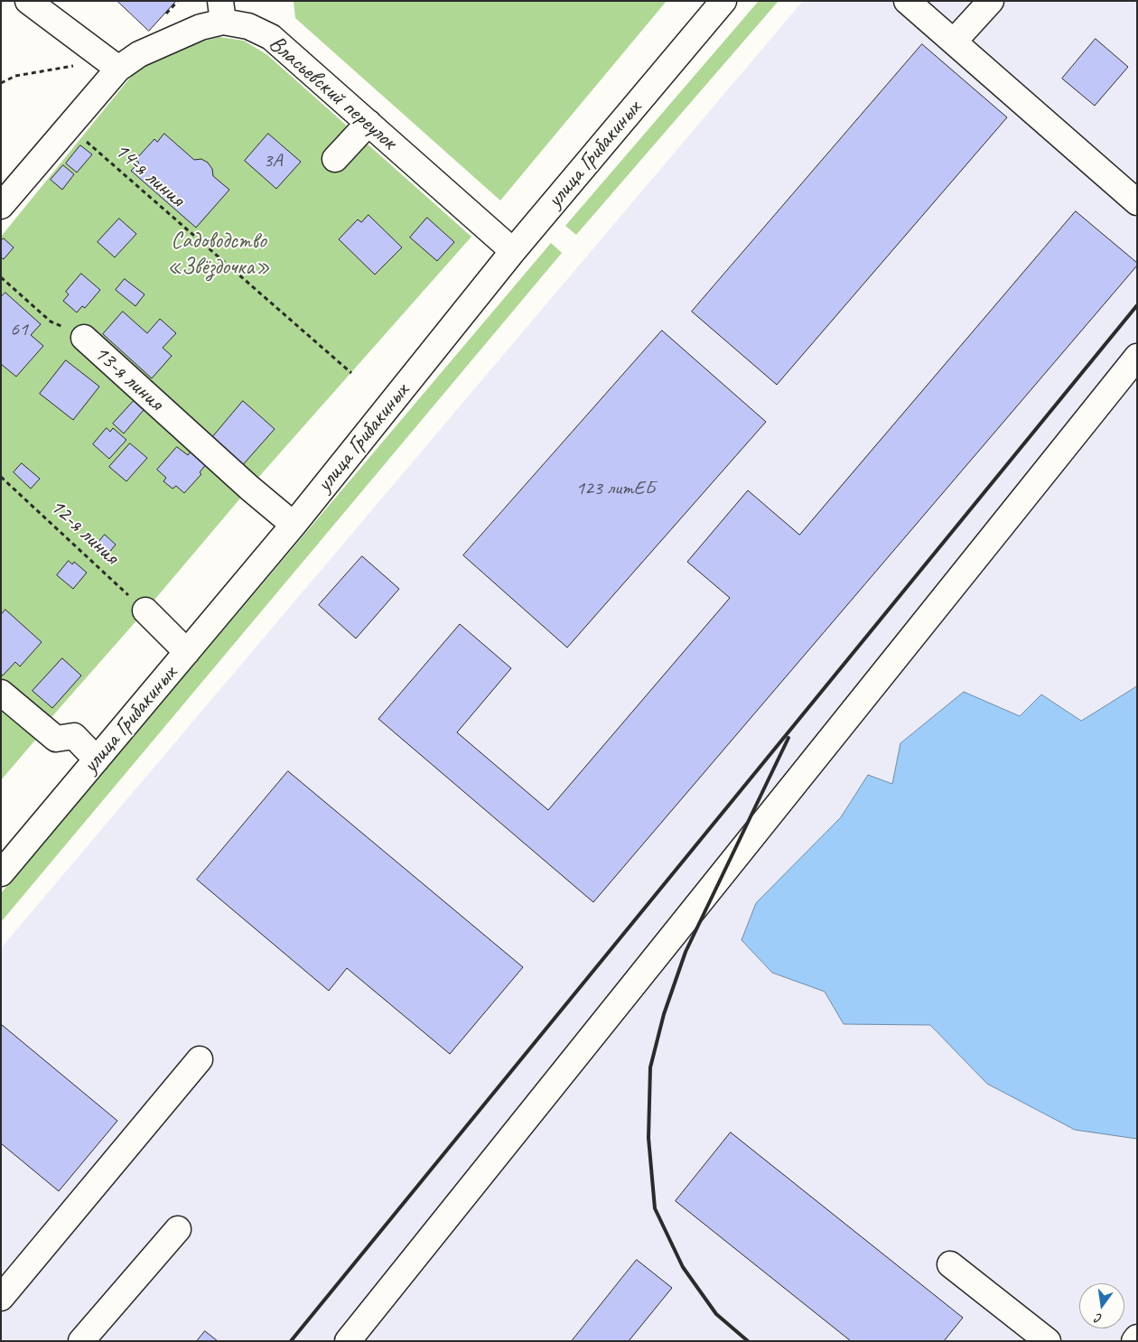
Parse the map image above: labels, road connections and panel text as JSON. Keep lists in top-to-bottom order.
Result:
{
  "streets": {
    "street": ["Власьевский переулок", "улица Грибакиных", "13-я линия"],
    "path": ["14-я линия", "12-я линия"]
  },
  "crossings": [
    ["Власьевский переулок", "улица Грибакиных"],
    ["Власьевский переулок", "14-я линия"],
    ["улица Грибакиных", "13-я линия"]
  ],
  "parks": ["Садоводство «Звёздочка»"],
  "house_numbers": ["3А", "61", "123 литЕБ"],
  "north": "bottom"
}
